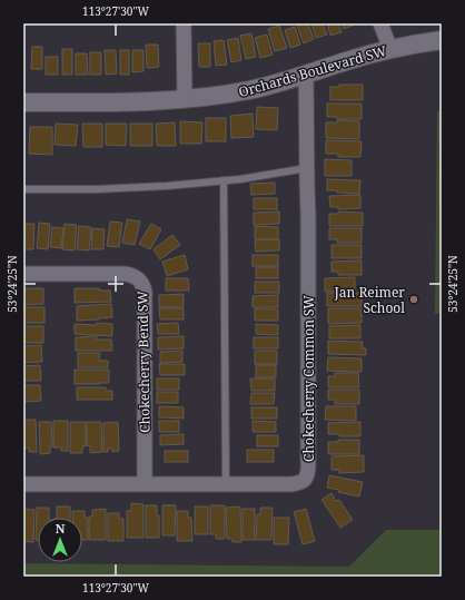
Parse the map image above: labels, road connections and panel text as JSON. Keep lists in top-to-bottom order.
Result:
{
  "streets": {
    "street": ["Orchards Boulevard SW", "Chokecherry Bend SW", "Chokecherry Common SW"]
  },
  "crossings": [
    ["Orchards Boulevard SW", "Chokecherry Common SW"],
    ["Chokecherry Bend SW", "Chokecherry Common SW"]
  ],
  "places": ["Jan Reimer School"],
  "north": "top",
  "coordinates": ["113°27'30\"W", "53°24'25\"N"]
}
